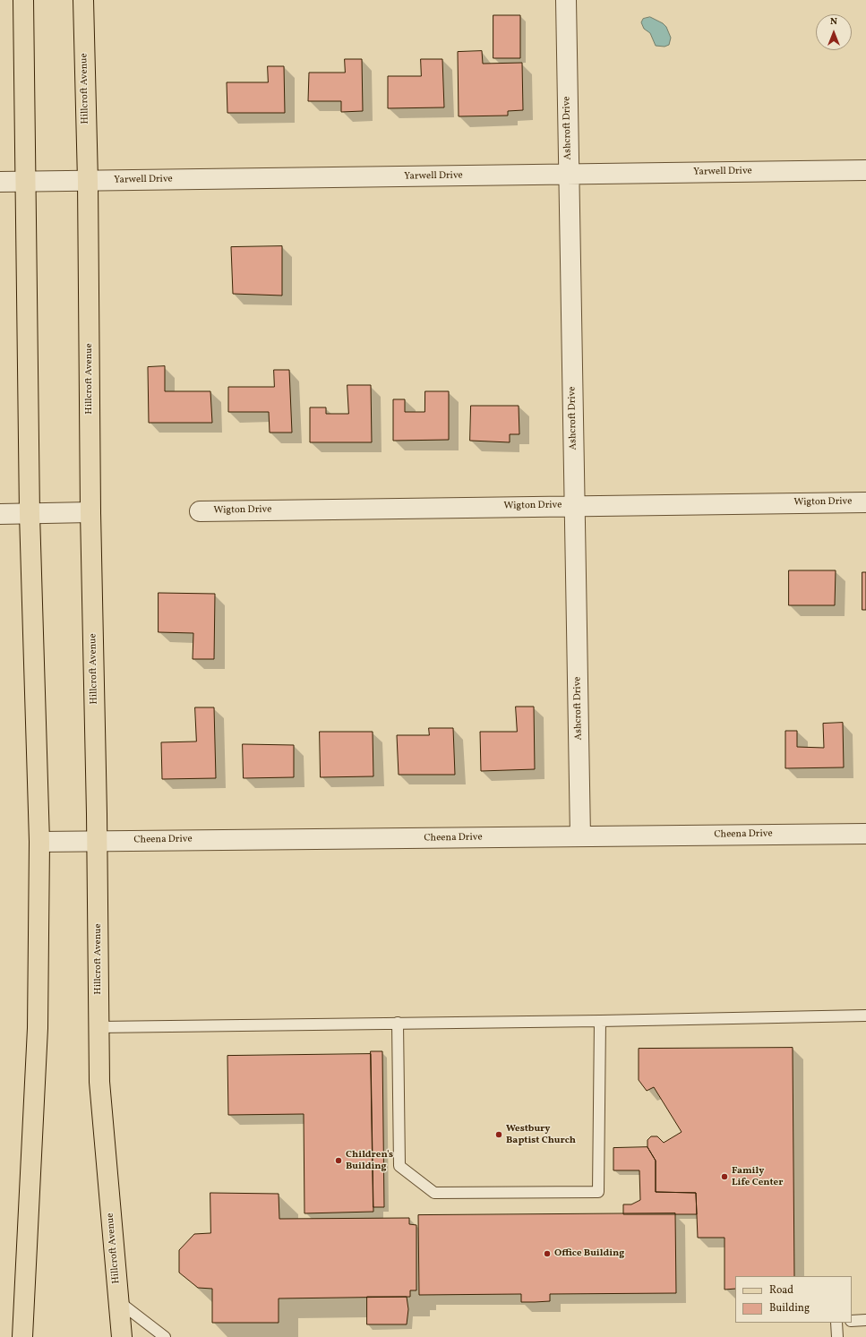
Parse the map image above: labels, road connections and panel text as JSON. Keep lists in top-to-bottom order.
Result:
{
  "streets": {
    "main road": ["Hillcroft Avenue"],
    "street": [
      "Ashcroft Drive",
      "Yarwell Drive",
      "Wigton Drive",
      "Cheena Drive"
    ]
  },
  "crossings": [
    ["Hillcroft Avenue", "Yarwell Drive"],
    ["Hillcroft Avenue", "Cheena Drive"],
    ["Ashcroft Drive", "Yarwell Drive"],
    ["Ashcroft Drive", "Wigton Drive"],
    ["Ashcroft Drive", "Cheena Drive"]
  ],
  "places": [
    "Westbury Baptist Church",
    "Children's Building",
    "Family Life Center",
    "Office Building"
  ],
  "legend": ["Road", "Building"],
  "north": "top"
}
